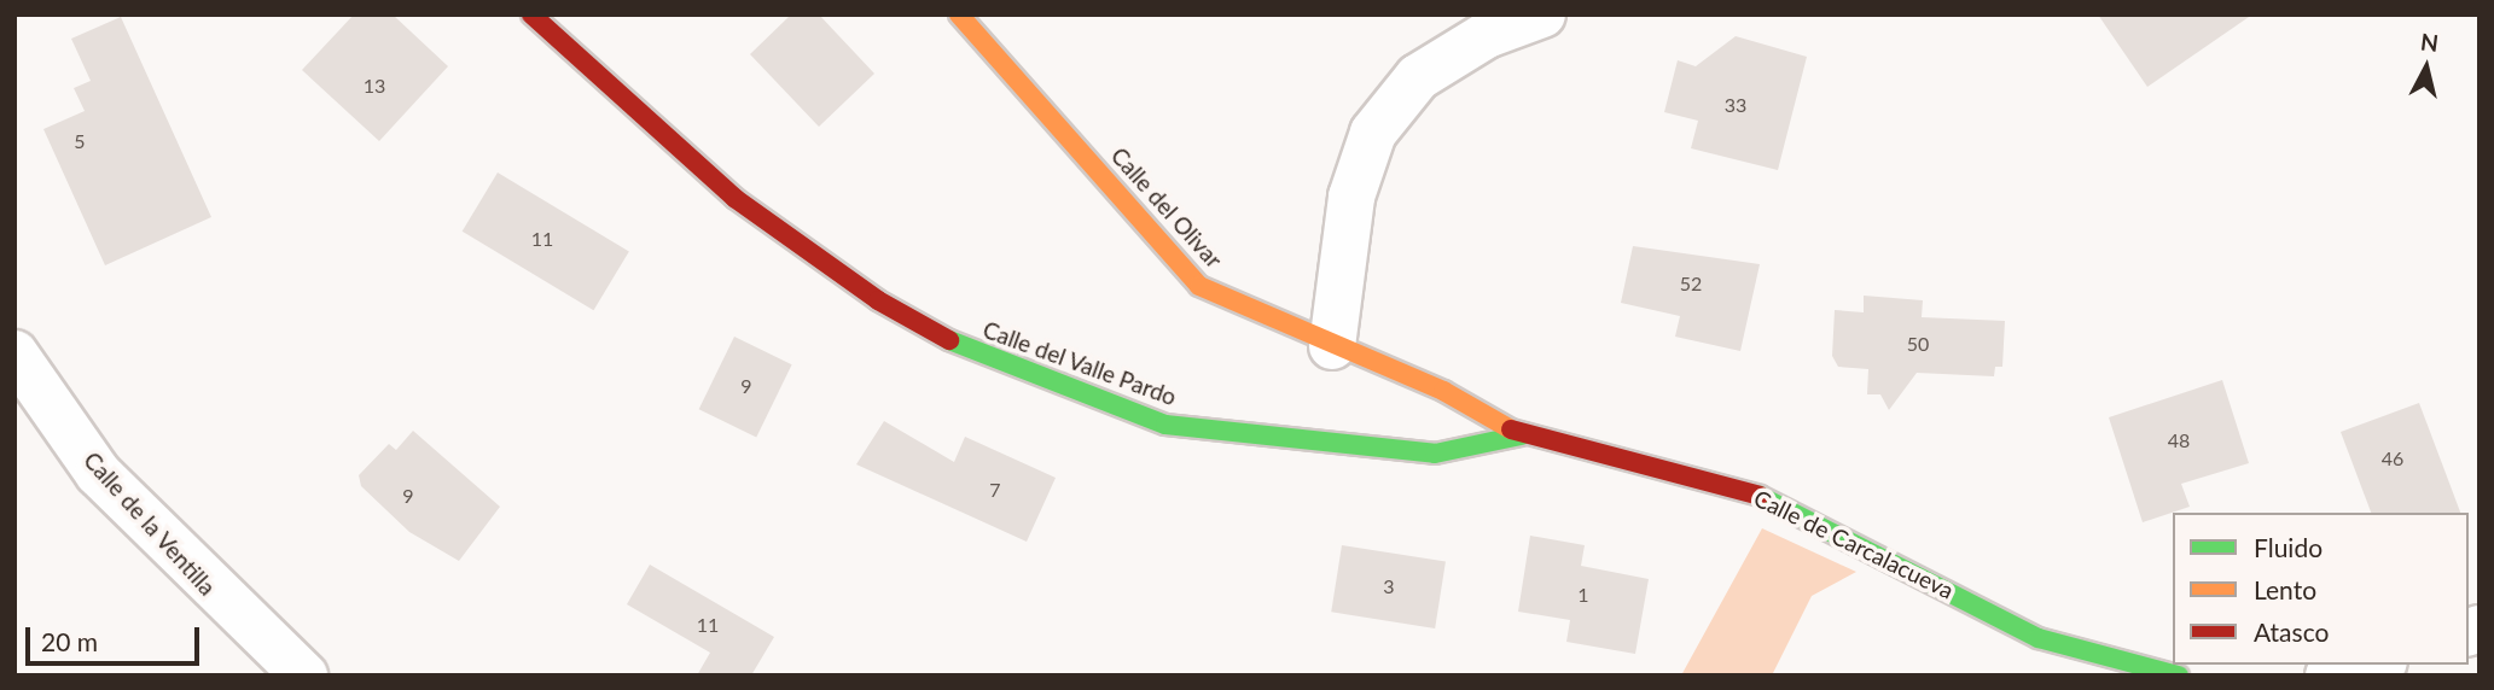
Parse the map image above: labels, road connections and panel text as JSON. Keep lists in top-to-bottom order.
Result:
{
  "streets": {
    "street": [
      "Calle del Olivar",
      "Calle del Valle Pardo",
      "Calle de la Ventilla",
      "Calle de Carcalacueva"
    ]
  },
  "crossings": [
    ["Calle del Olivar", "Calle del Valle Pardo"],
    ["Calle del Olivar", "Calle de Carcalacueva"],
    ["Calle del Valle Pardo", "Calle de Carcalacueva"]
  ],
  "house_numbers": [
    "13",
    "33",
    "5",
    "11",
    "52",
    "50",
    "9",
    "48",
    "46",
    "7",
    "9",
    "3",
    "1",
    "11"
  ],
  "legend": ["Fluido", "Lento", "Atasco"],
  "scale_bar": "20 m",
  "north": "top"
}
